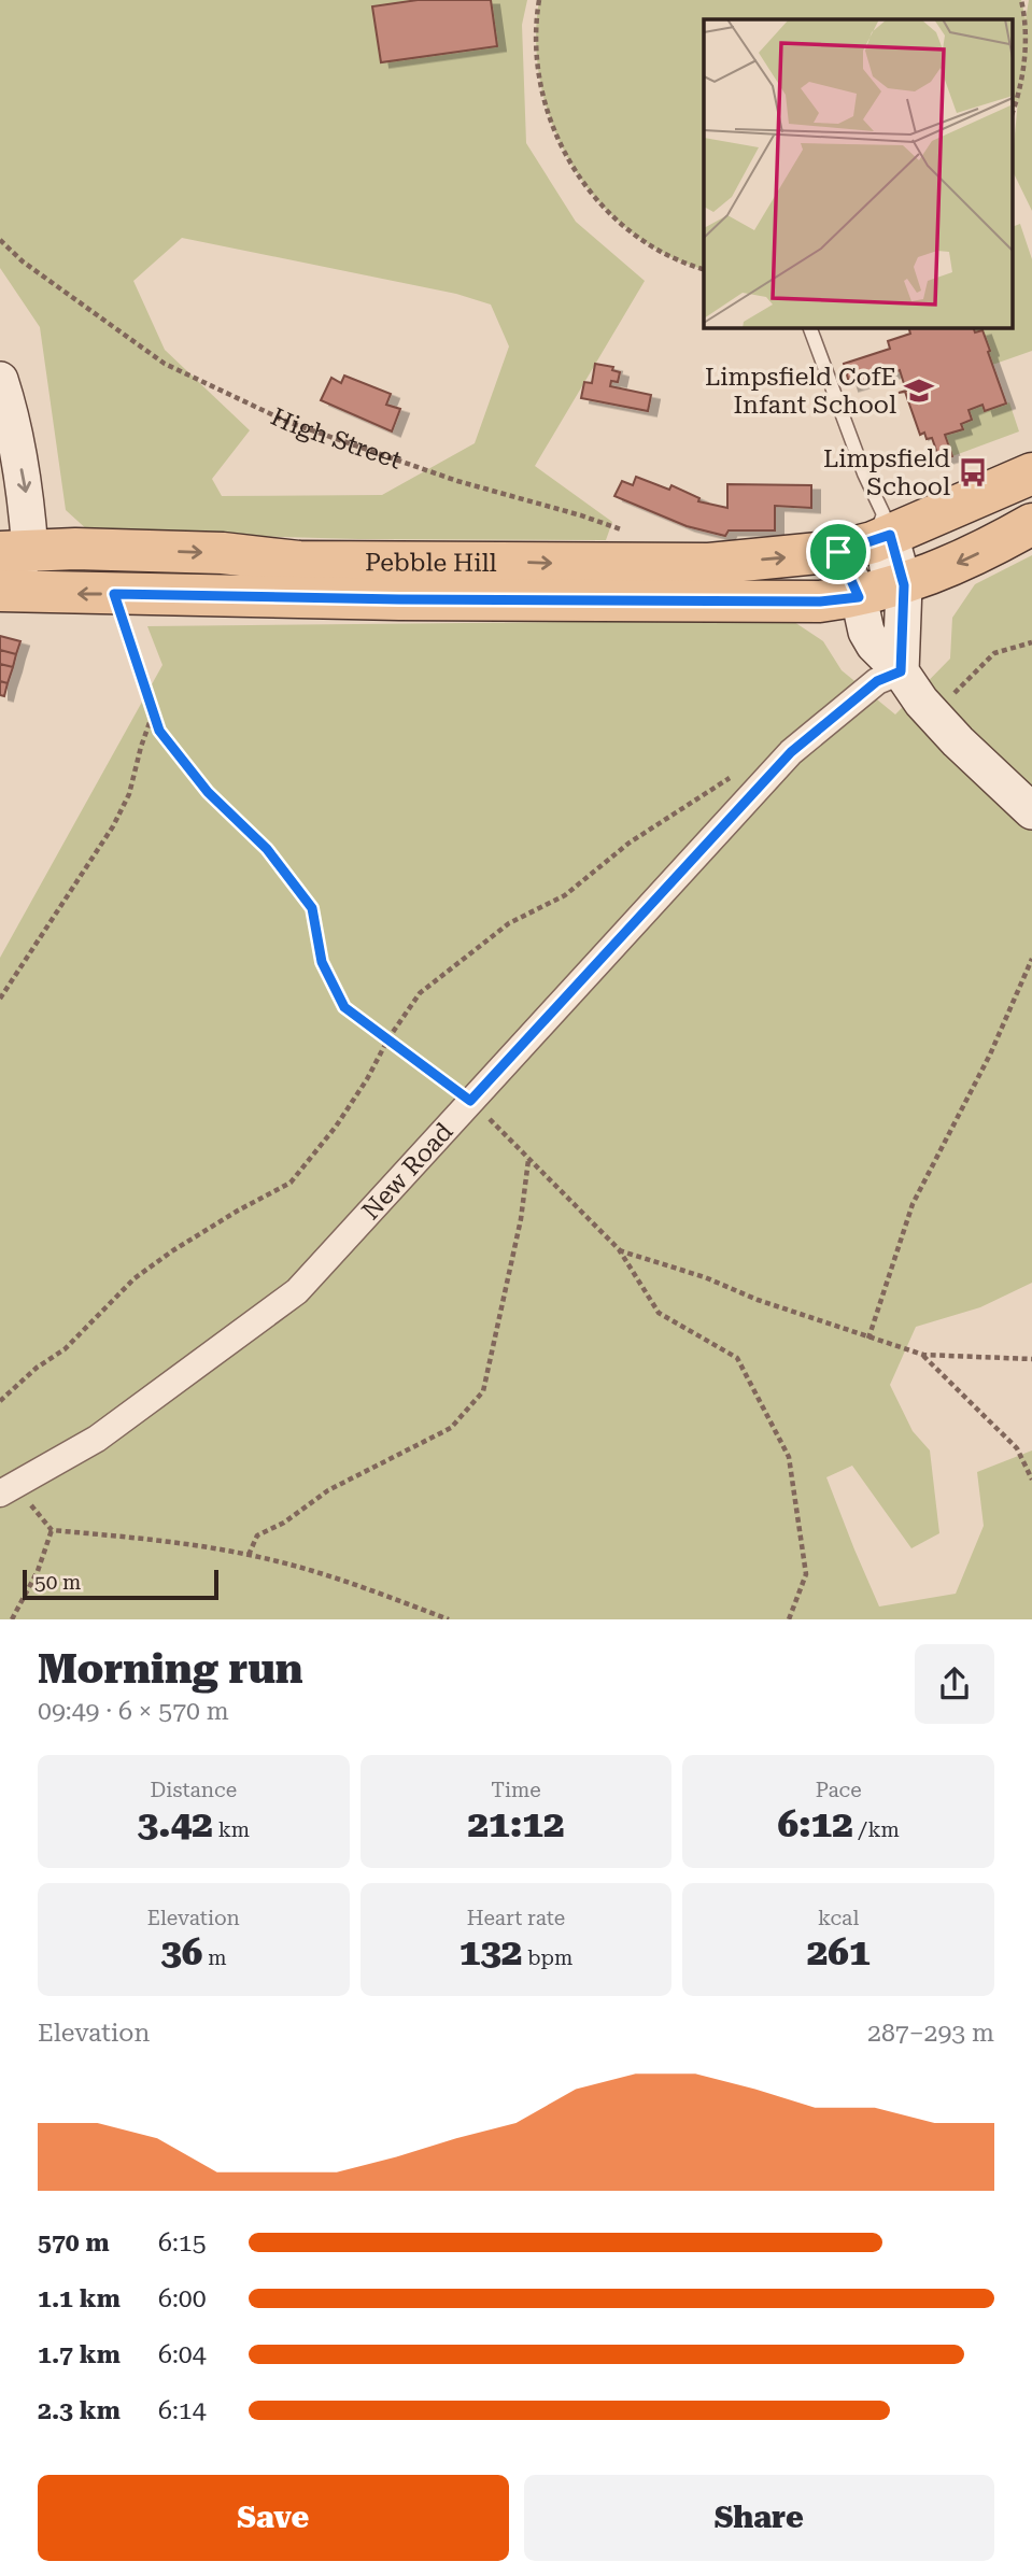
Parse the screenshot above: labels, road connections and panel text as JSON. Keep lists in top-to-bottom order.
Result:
{
  "streets": {
    "main road": ["Pebble Hill"],
    "street": ["New Road"],
    "path": ["High Street"]
  },
  "places": {
    "school or university": ["Limpsfield CofE Infant School"],
    "bus stop": ["Limpsfield School"]
  },
  "scale_bar": "50 m",
  "page": {
    "scale": "50 m",
    "heading": ["Morning run", "09:49 · 6 × 570 m"],
    "stats": [
      ["Distance", "3.42 km"],
      ["Time", "21:12"],
      ["Pace", "6:12 /km"],
      ["Elevation", "36 m"],
      ["Heart rate", "132 bpm"],
      ["kcal", "261"]
    ],
    "chart": ["Elevation", "287–293 m"],
    "list": [
      {
        "name": "570 m",
        "note": "6:15"
      },
      {
        "name": "1.1 km",
        "note": "6:00"
      },
      {
        "name": "1.7 km",
        "note": "6:04"
      },
      {
        "name": "2.3 km",
        "note": "6:14"
      }
    ],
    "buttons": ["Save", "Share"]
  }
}
